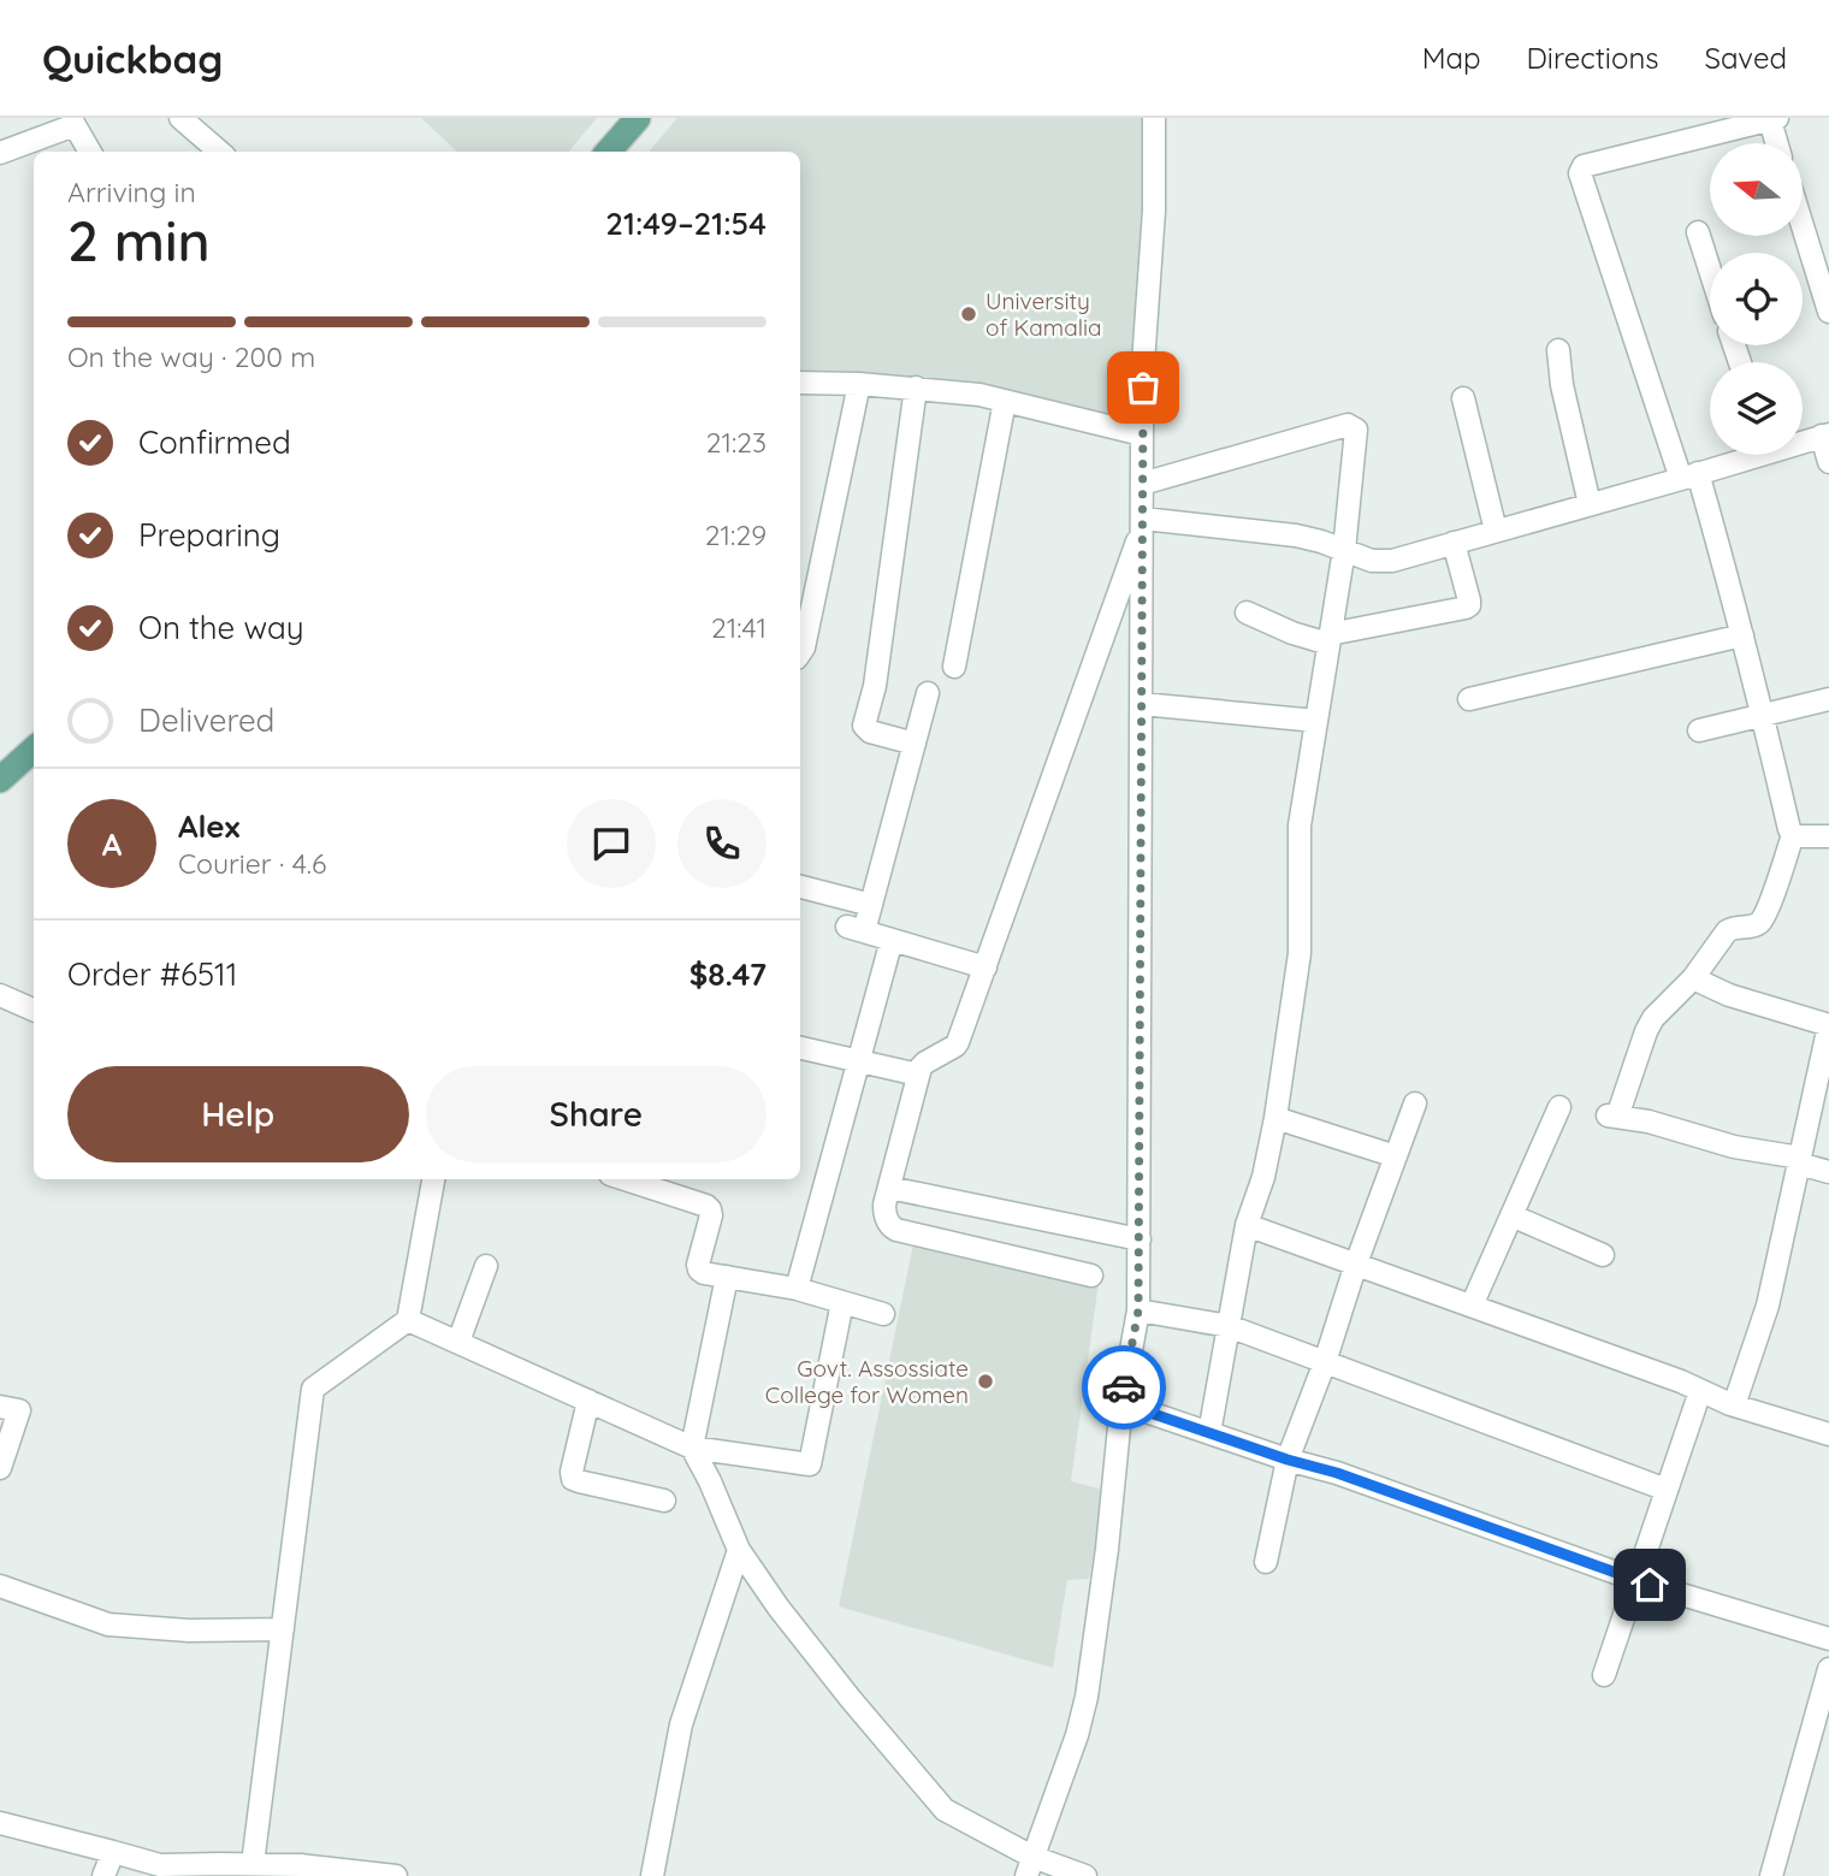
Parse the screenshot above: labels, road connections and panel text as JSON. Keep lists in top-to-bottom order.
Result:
{
  "places": ["University of Kamalia", "Govt. Assossiate College for Women"],
  "north": "left",
  "page": {
    "header": "Quickbag",
    "nav": ["Map", "Directions", "Saved"],
    "heading": ["2 min", "Arriving in", "21:49–21:54"],
    "panel": [
      "Alex",
      "Courier · 4.6",
      "Order #6511",
      "$8.47"
    ],
    "bar": "On the way · 200 m",
    "list": [
      ["Confirmed", "21:23"],
      ["Preparing", "21:29"],
      ["On the way", "21:41"],
      "Delivered"
    ],
    "round": "A",
    "buttons": ["Help", "Share"]
  }
}
